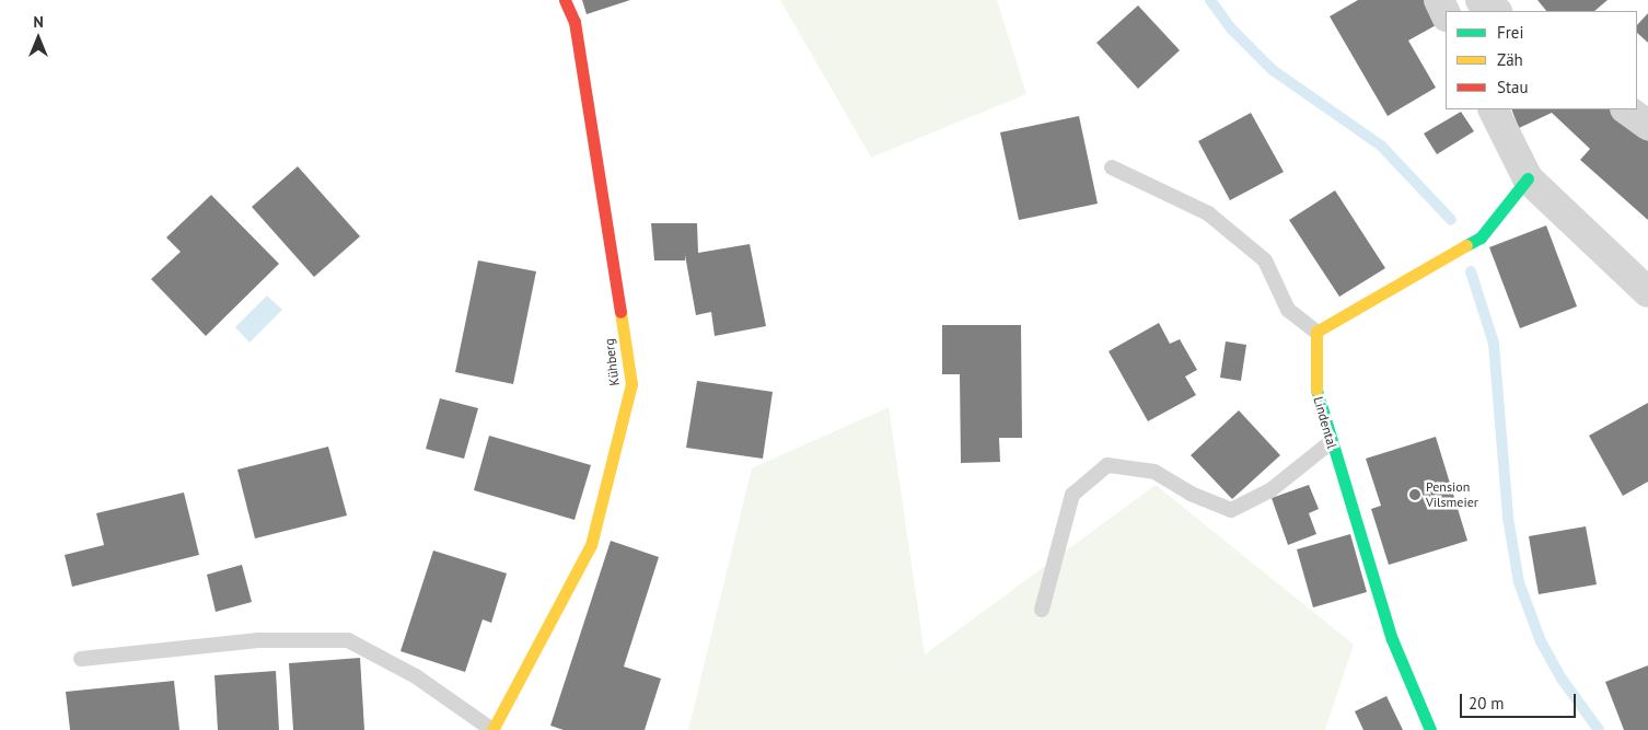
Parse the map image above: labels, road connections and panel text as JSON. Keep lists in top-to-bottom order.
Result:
{
  "streets": {
    "street": ["Kühberg", "Lindental"]
  },
  "places": ["Pension Vilsmeier"],
  "legend": ["Frei", "Zäh", "Stau"],
  "scale_bar": "20 m",
  "north": "top"
}
